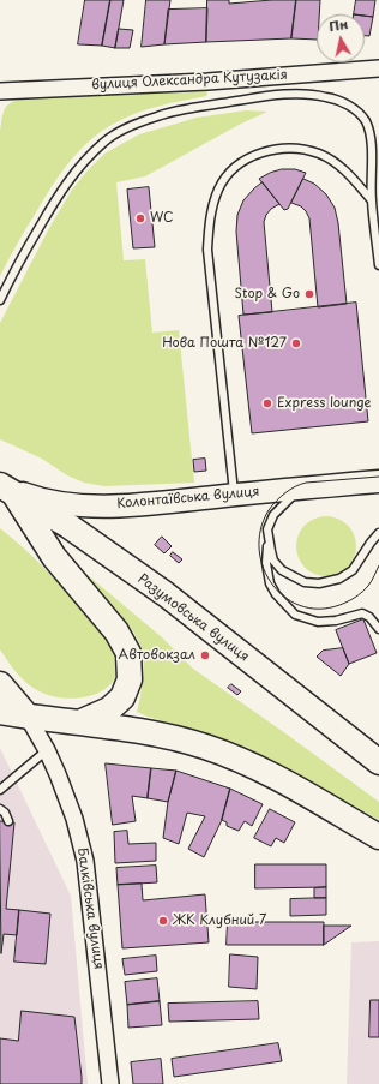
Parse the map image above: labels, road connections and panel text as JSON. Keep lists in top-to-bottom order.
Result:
{
  "streets": {
    "main road": ["Колонтаївська вулиця", "Разумовська вулиця"],
    "street": ["вулиця Олександра Кутузакія", "Балківська вулиця"]
  },
  "crossings": [
    ["Колонтаївська вулиця", "Разумовська вулиця"]
  ],
  "places": [
    "WC",
    "Stop & Go",
    "Нова Пошта №127",
    "Express lounge",
    "Автовокзал",
    "ЖК Клубний 7"
  ],
  "north": "top"
}
